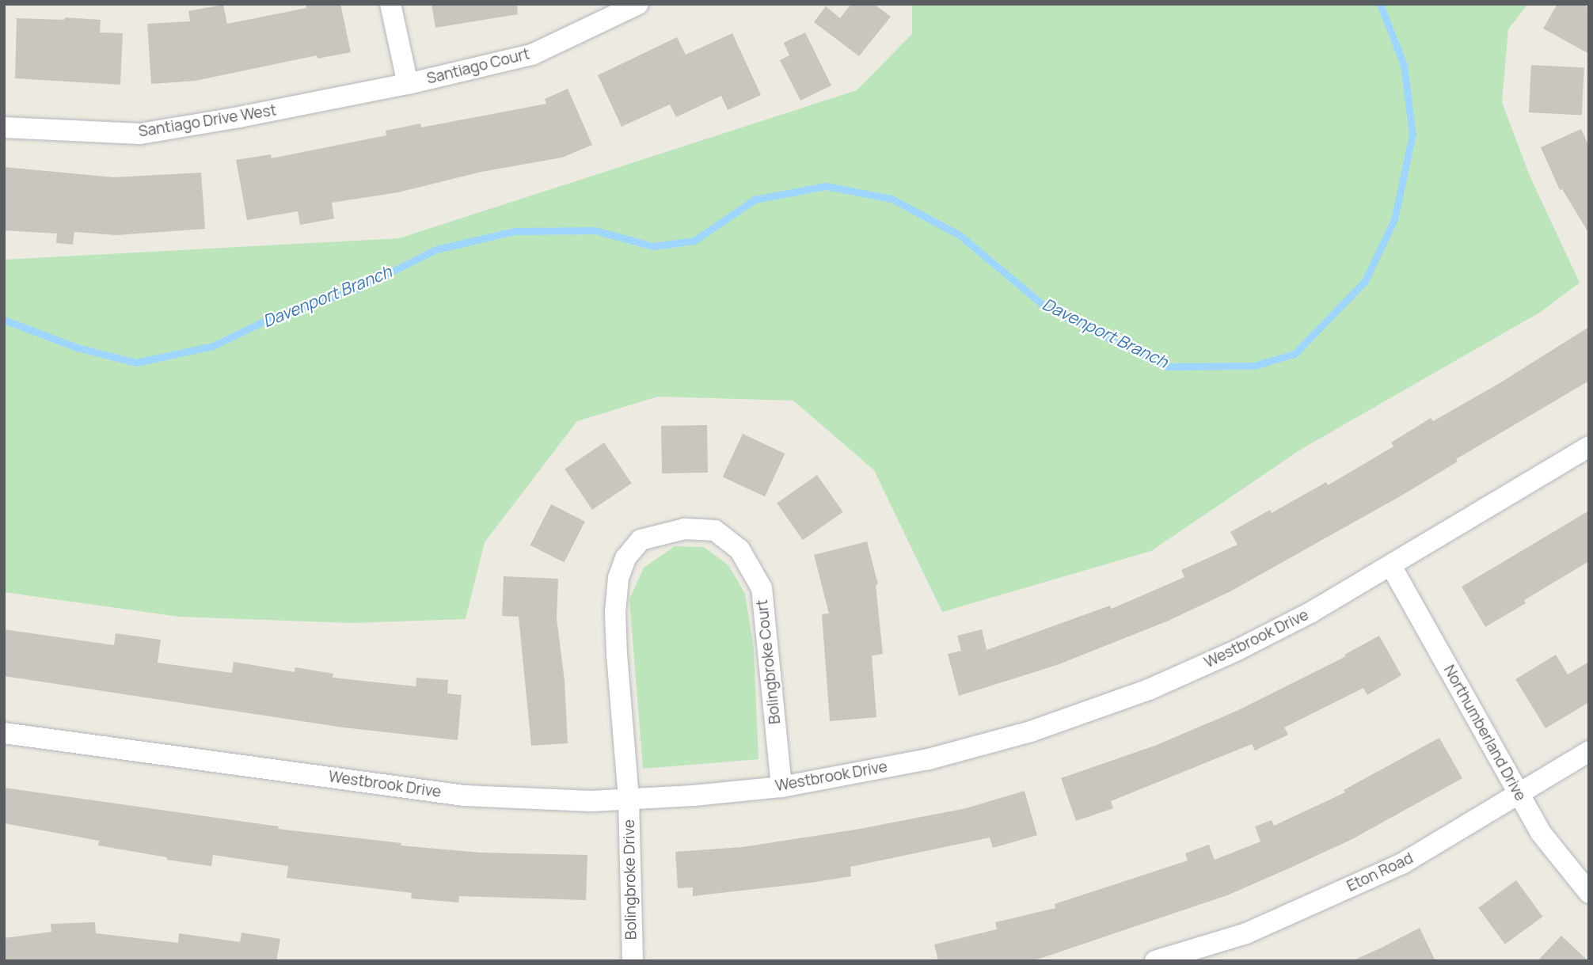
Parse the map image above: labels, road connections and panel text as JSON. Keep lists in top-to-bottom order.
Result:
{
  "streets": {
    "street": [
      "Santiago Court",
      "Santiago Drive West",
      "Westbrook Drive",
      "Bolingbroke Court",
      "Northumberland Drive",
      "Eton Road",
      "Bolingbroke Drive"
    ]
  },
  "crossings": [
    ["Santiago Court", "Santiago Drive West"],
    ["Westbrook Drive", "Bolingbroke Court"],
    ["Westbrook Drive", "Northumberland Drive"],
    ["Westbrook Drive", "Bolingbroke Drive"],
    ["Bolingbroke Court", "Bolingbroke Drive"],
    ["Northumberland Drive", "Eton Road"]
  ],
  "water": ["Davenport Branch"]
}
